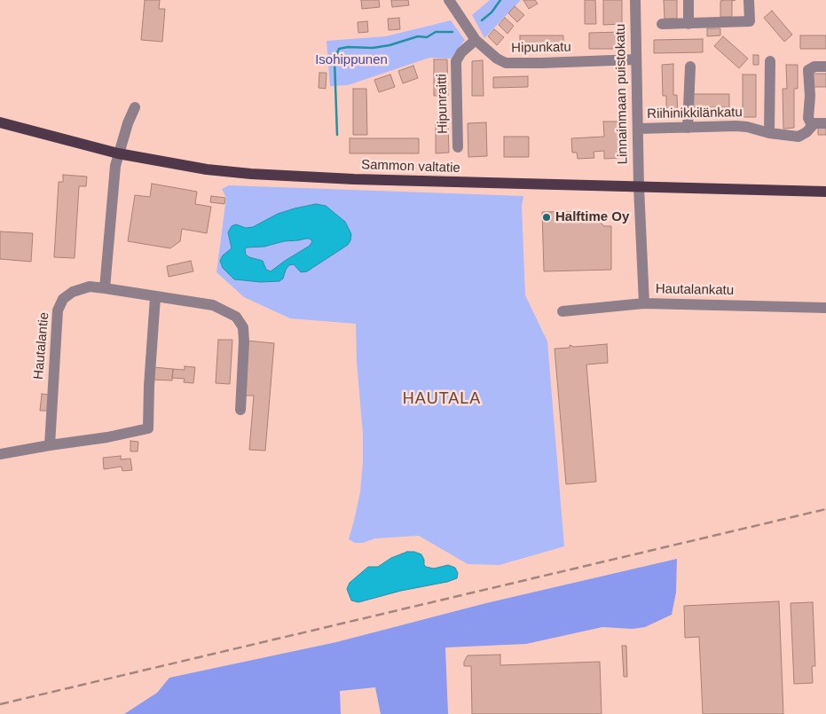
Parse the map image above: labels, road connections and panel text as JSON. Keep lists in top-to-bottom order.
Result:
{
  "streets": {
    "main road": ["Sammon valtatie"],
    "street": [
      "Hipunkatu",
      "Linnainmaan puistokatu",
      "Hipunraitti",
      "Riihinikkilänkatu",
      "Hautalankatu",
      "Hautalantie"
    ]
  },
  "crossings": [
    ["Hipunkatu", "Linnainmaan puistokatu"],
    ["Hipunkatu", "Hipunraitti"],
    ["Linnainmaan puistokatu", "Riihinikkilänkatu"],
    ["Linnainmaan puistokatu", "Sammon valtatie"],
    ["Linnainmaan puistokatu", "Hautalankatu"]
  ],
  "districts": ["HAUTALA"],
  "parks": ["Isohippunen"],
  "places": ["Halftime Oy"]
}
